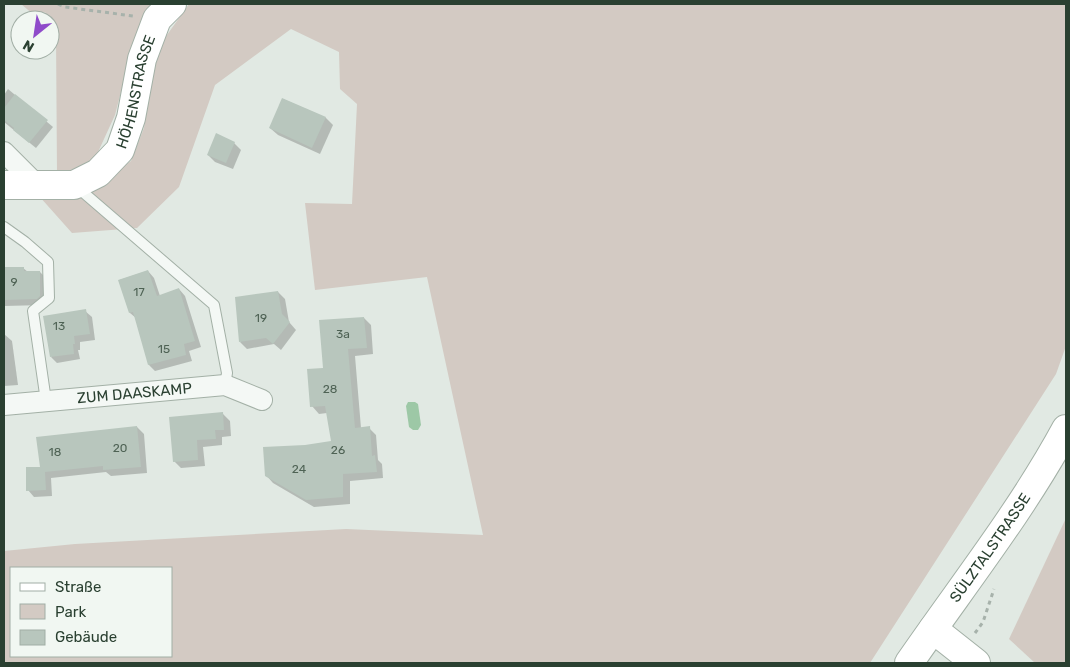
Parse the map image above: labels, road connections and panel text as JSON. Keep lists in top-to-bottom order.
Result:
{
  "streets": {
    "main road": ["HÖHENSTRASSE", "SÜLZTALSTRASSE"],
    "street": ["ZUM DAASKAMP"]
  },
  "house_numbers": [
    "9",
    "17",
    "19",
    "13",
    "3a",
    "15",
    "28",
    "20",
    "26",
    "18",
    "24"
  ],
  "legend": ["Straße", "Park", "Gebäude"],
  "north": "bottom left"
}
